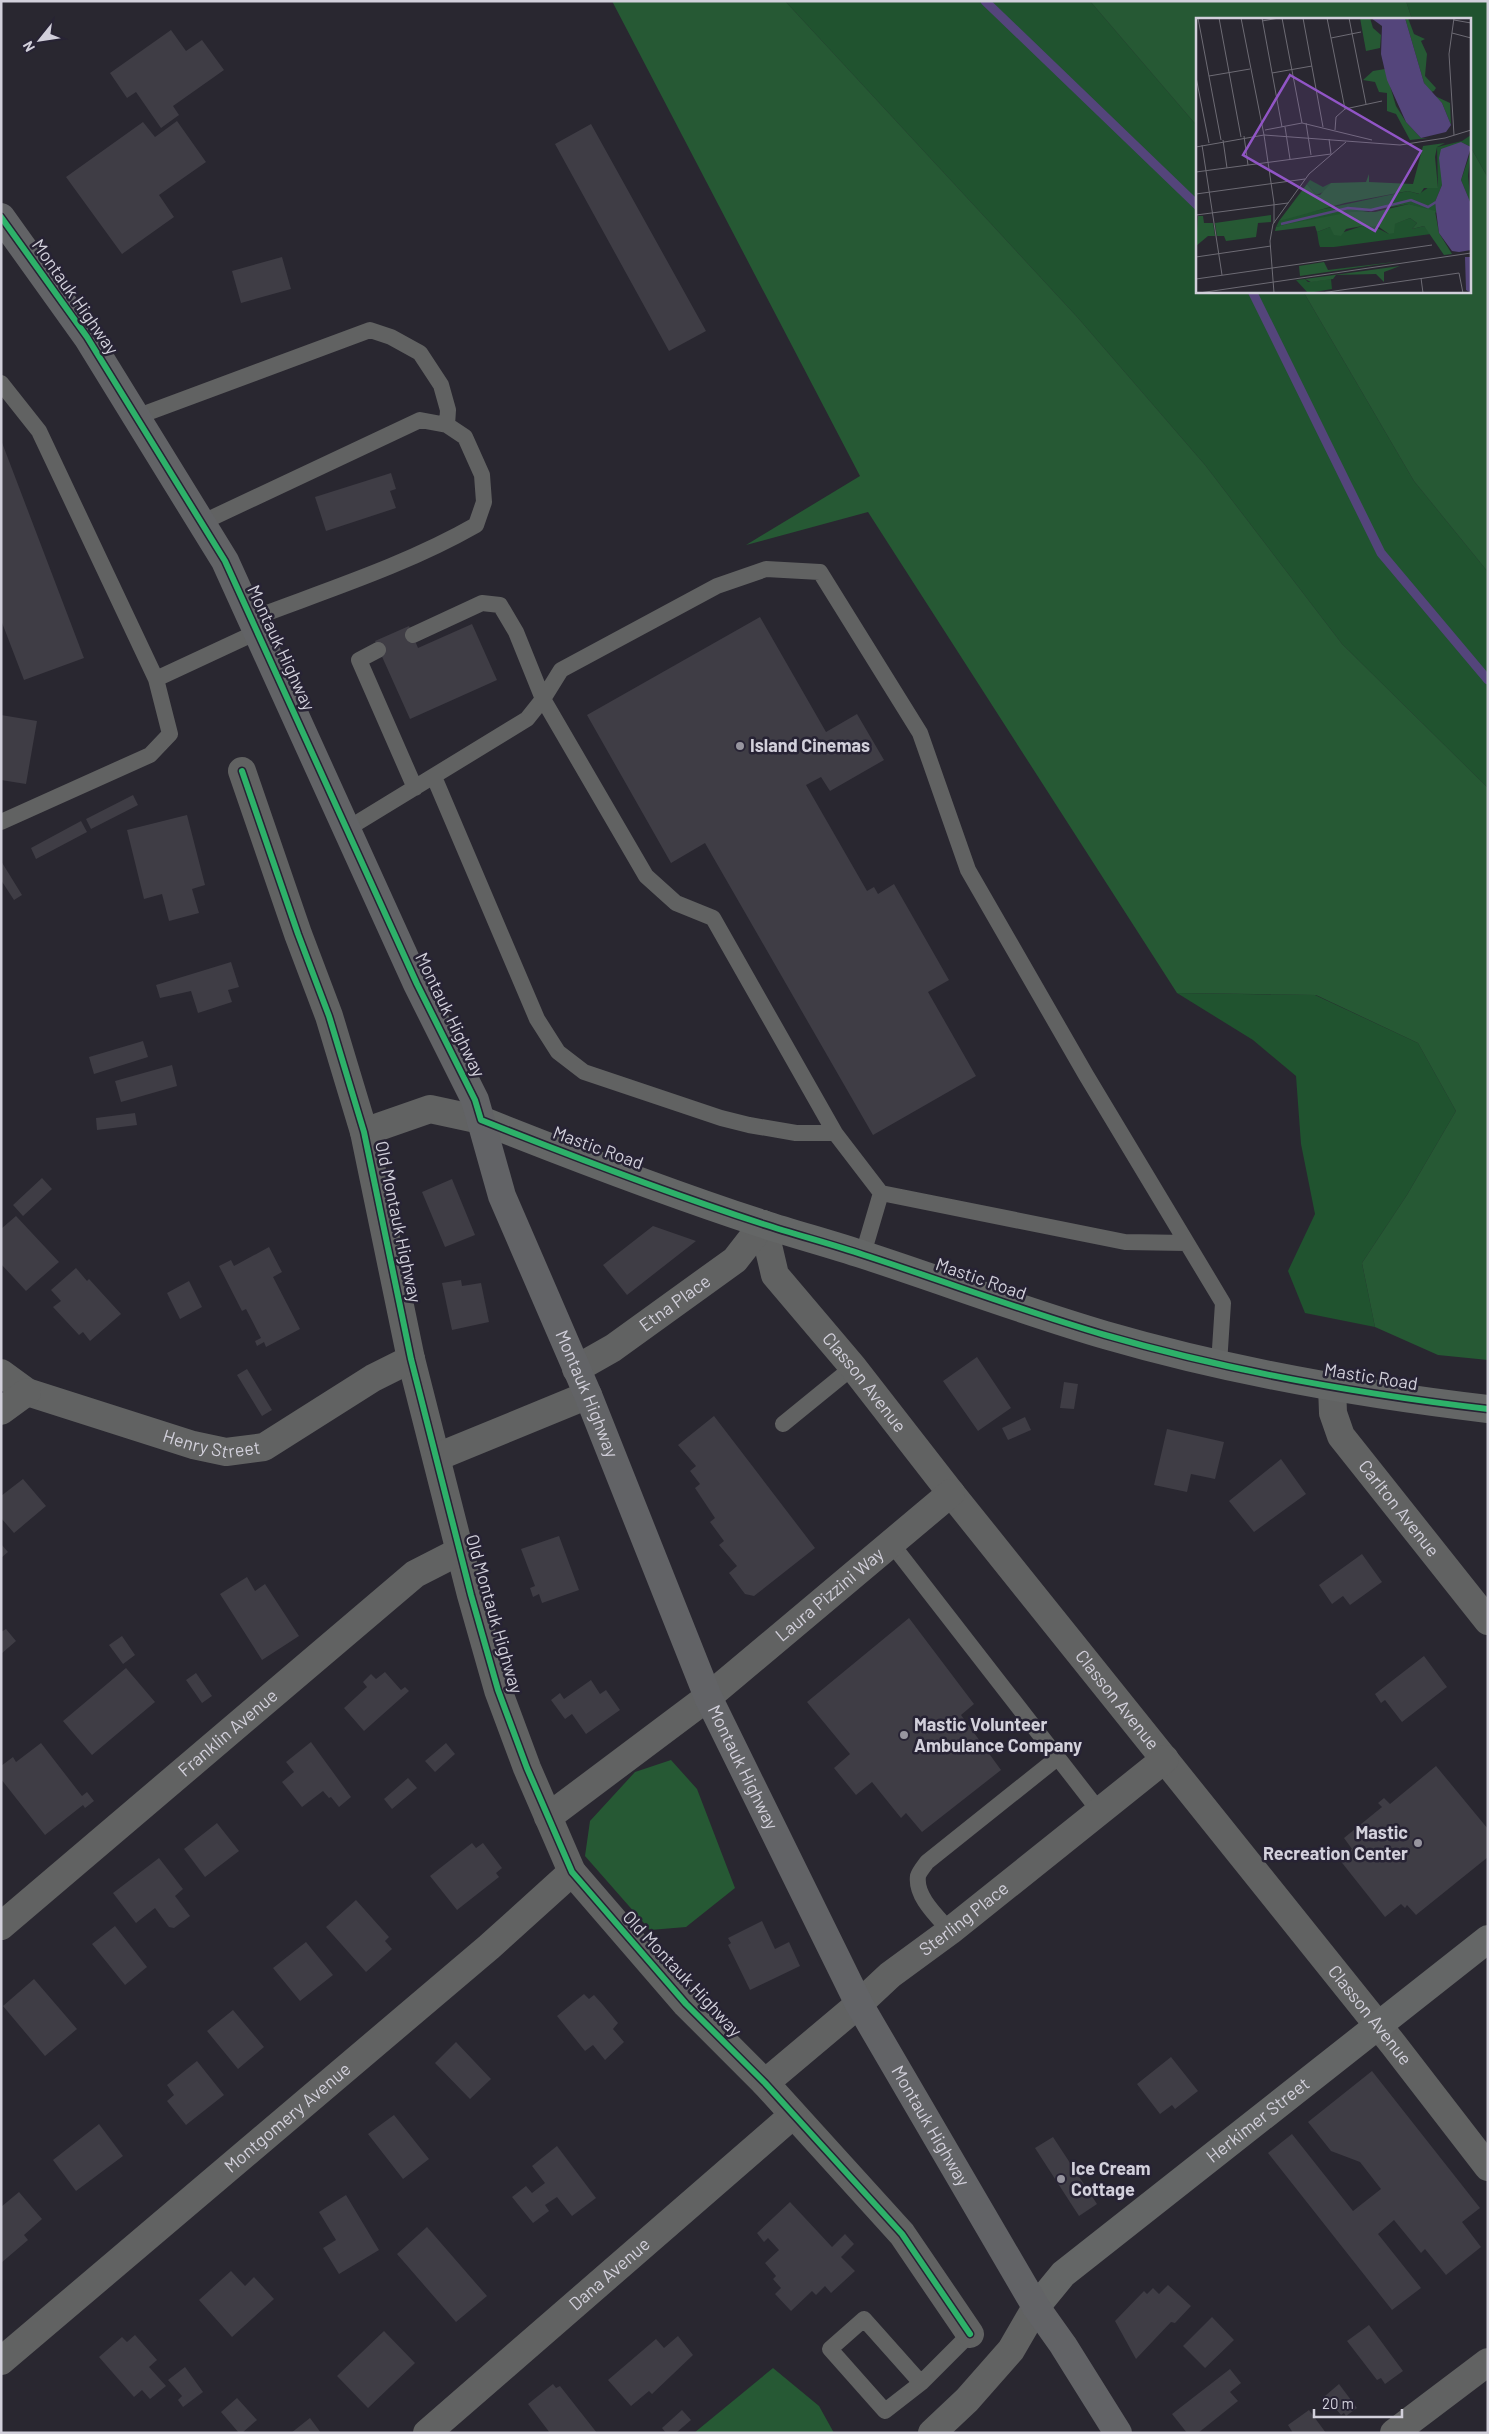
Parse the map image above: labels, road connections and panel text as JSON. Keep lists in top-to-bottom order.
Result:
{
  "streets": {
    "main road": ["Montauk Highway", "Mastic Road", "Herkimer Street"],
    "street": [
      "Old Montauk Highway",
      "Etna Place",
      "Classon Avenue",
      "Henry Street",
      "Carlton Avenue",
      "Laura Pizzini Way",
      "Franklin Avenue",
      "Sterling Place",
      "Montgomery Avenue",
      "Dana Avenue"
    ]
  },
  "crossings": [
    ["Montauk Highway", "Mastic Road"],
    ["Montauk Highway", "Old Montauk Highway"],
    ["Montauk Highway", "Etna Place"],
    ["Montauk Highway", "Laura Pizzini Way"],
    ["Montauk Highway", "Sterling Place"],
    ["Montauk Highway", "Herkimer Street"],
    ["Mastic Road", "Old Montauk Highway"],
    ["Mastic Road", "Etna Place"],
    ["Mastic Road", "Classon Avenue"],
    ["Mastic Road", "Carlton Avenue"],
    ["Old Montauk Highway", "Henry Street"],
    ["Old Montauk Highway", "Franklin Avenue"],
    ["Old Montauk Highway", "Sterling Place"],
    ["Old Montauk Highway", "Montgomery Avenue"],
    ["Old Montauk Highway", "Dana Avenue"],
    ["Etna Place", "Classon Avenue"],
    ["Classon Avenue", "Laura Pizzini Way"],
    ["Classon Avenue", "Sterling Place"],
    ["Classon Avenue", "Herkimer Street"]
  ],
  "places": [
    "Island Cinemas",
    "Mastic Volunteer Ambulance Company",
    "Mastic Recreation Center",
    "Ice Cream Cottage"
  ],
  "scale_bar": "20 m",
  "north": "bottom left"
}
